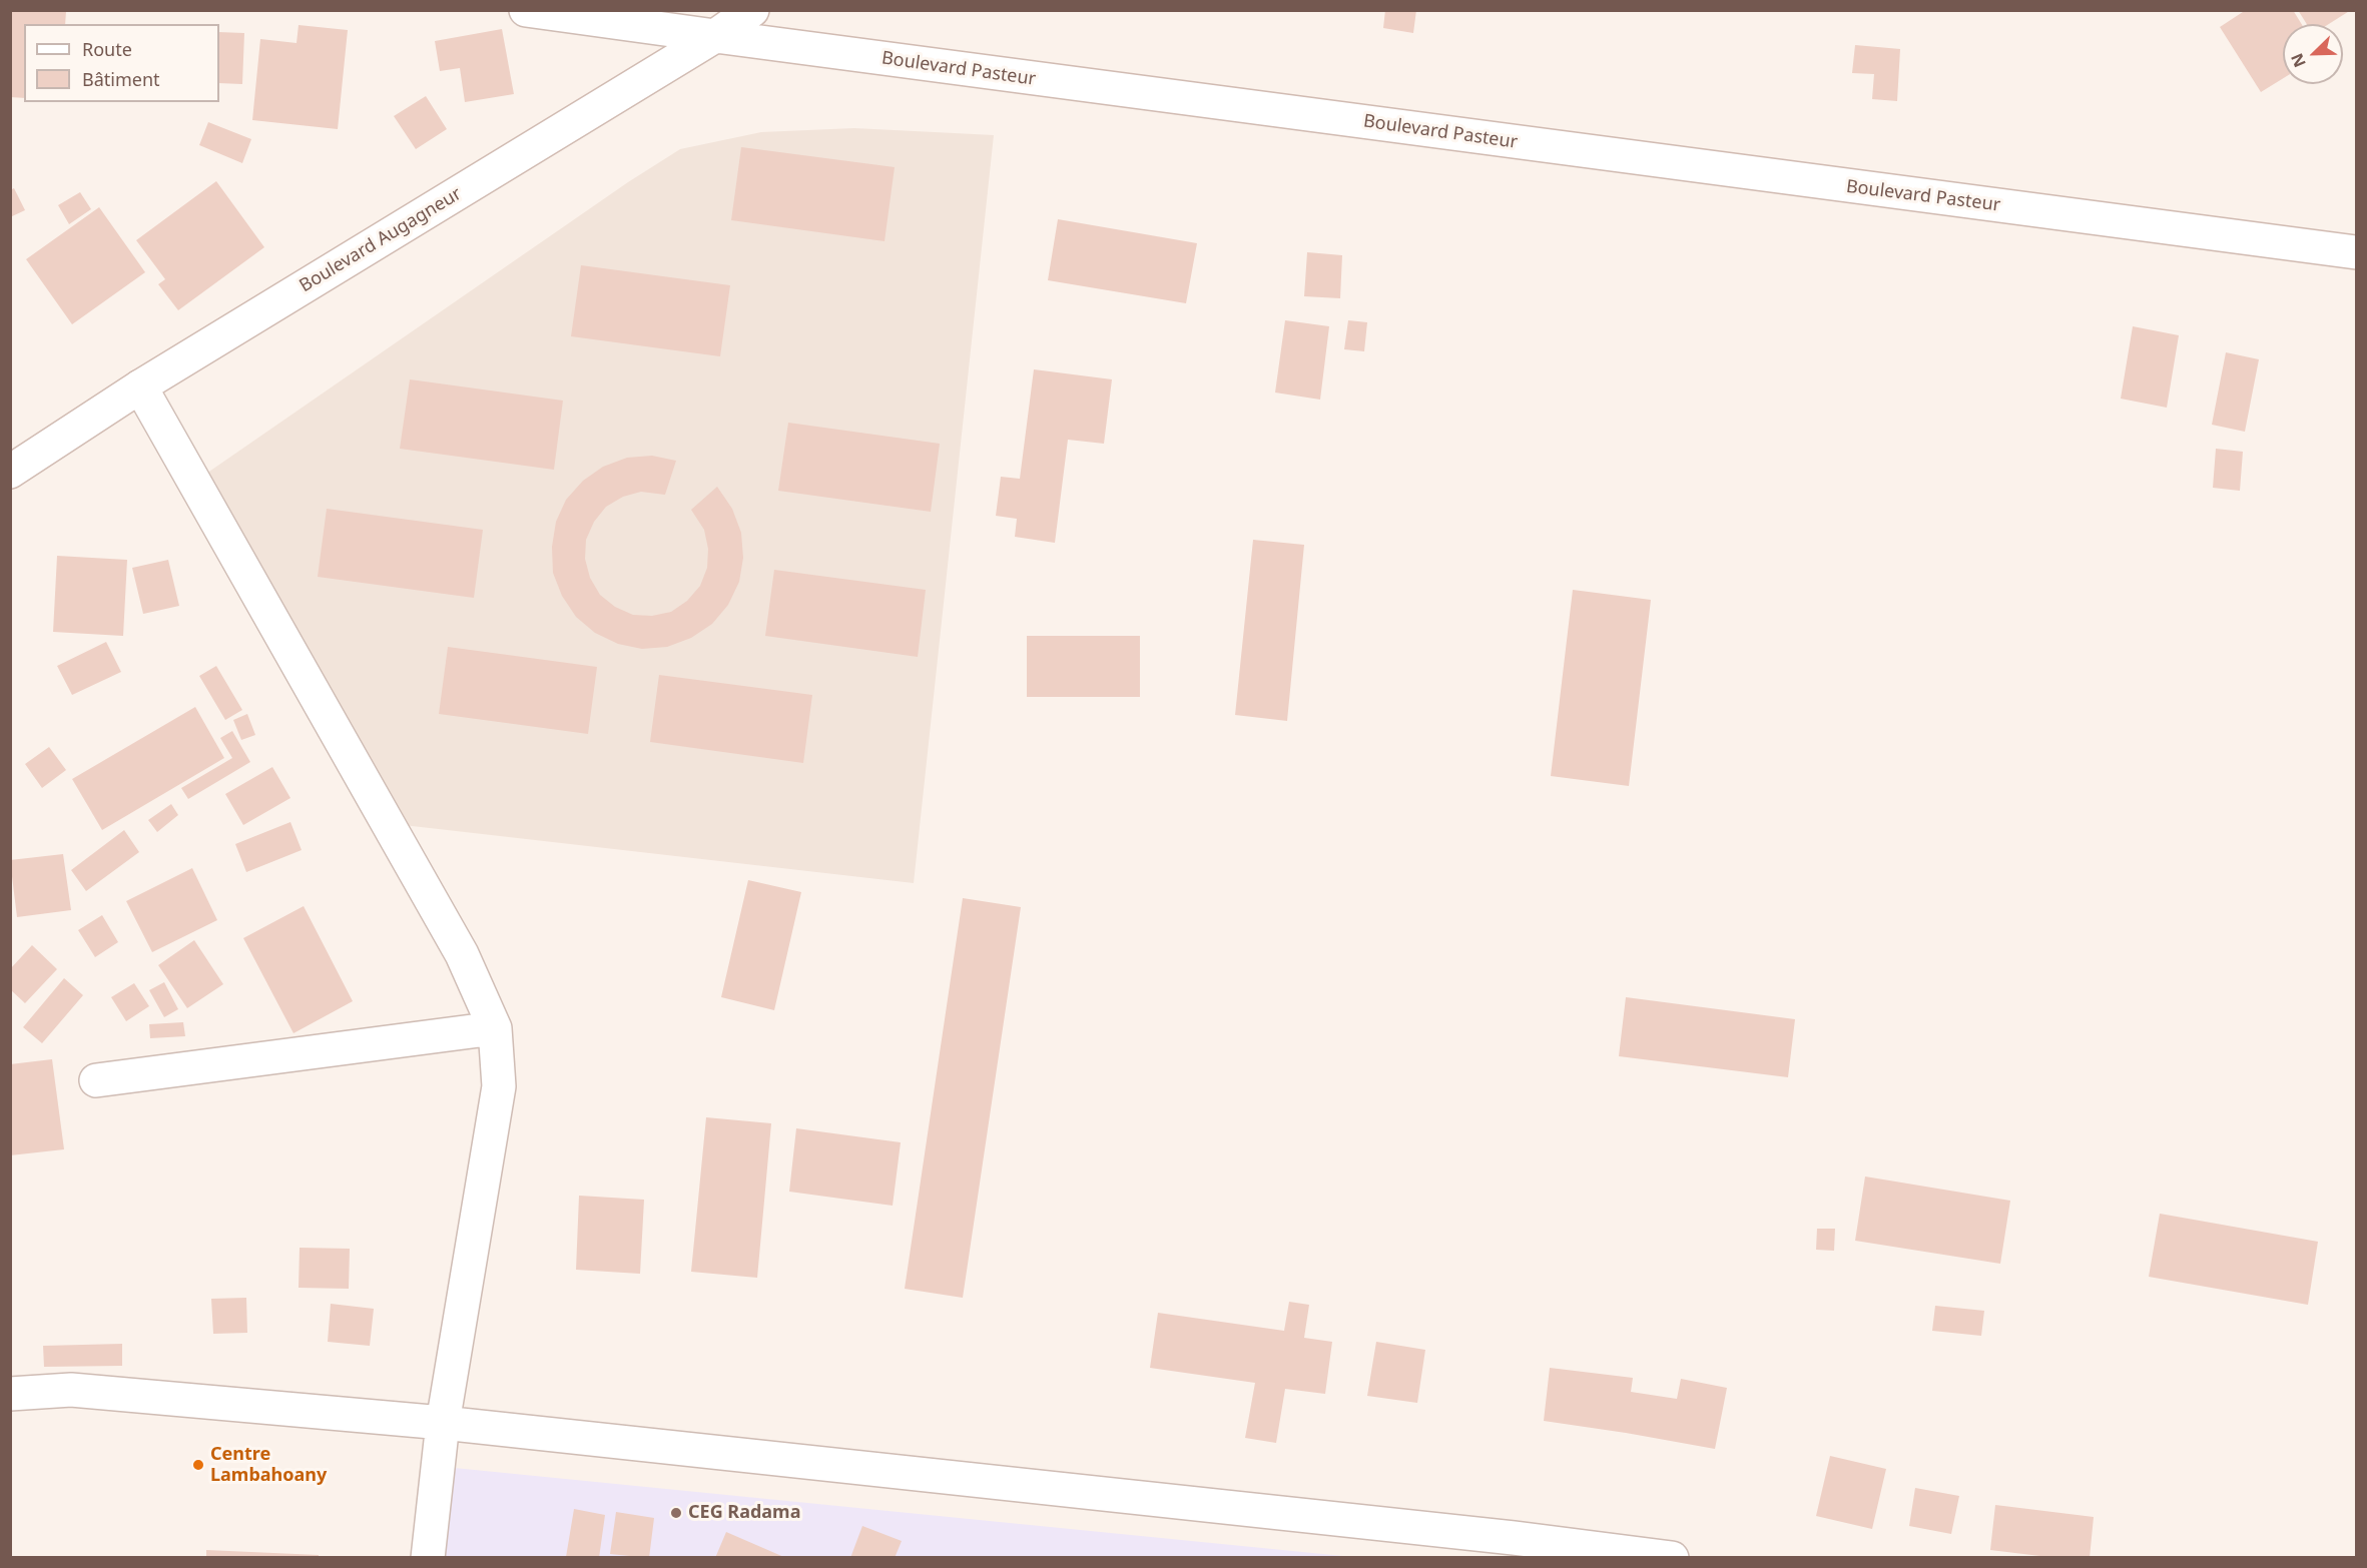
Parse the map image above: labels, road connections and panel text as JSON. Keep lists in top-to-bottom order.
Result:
{
  "streets": {
    "street": ["Boulevard Pasteur", "Boulevard Augagneur"]
  },
  "crossings": [
    ["Boulevard Pasteur", "Boulevard Augagneur"]
  ],
  "places": ["Centre Lambahoany", "CEG Radama"],
  "legend": ["Route", "Bâtiment"],
  "north": "bottom left"
}
